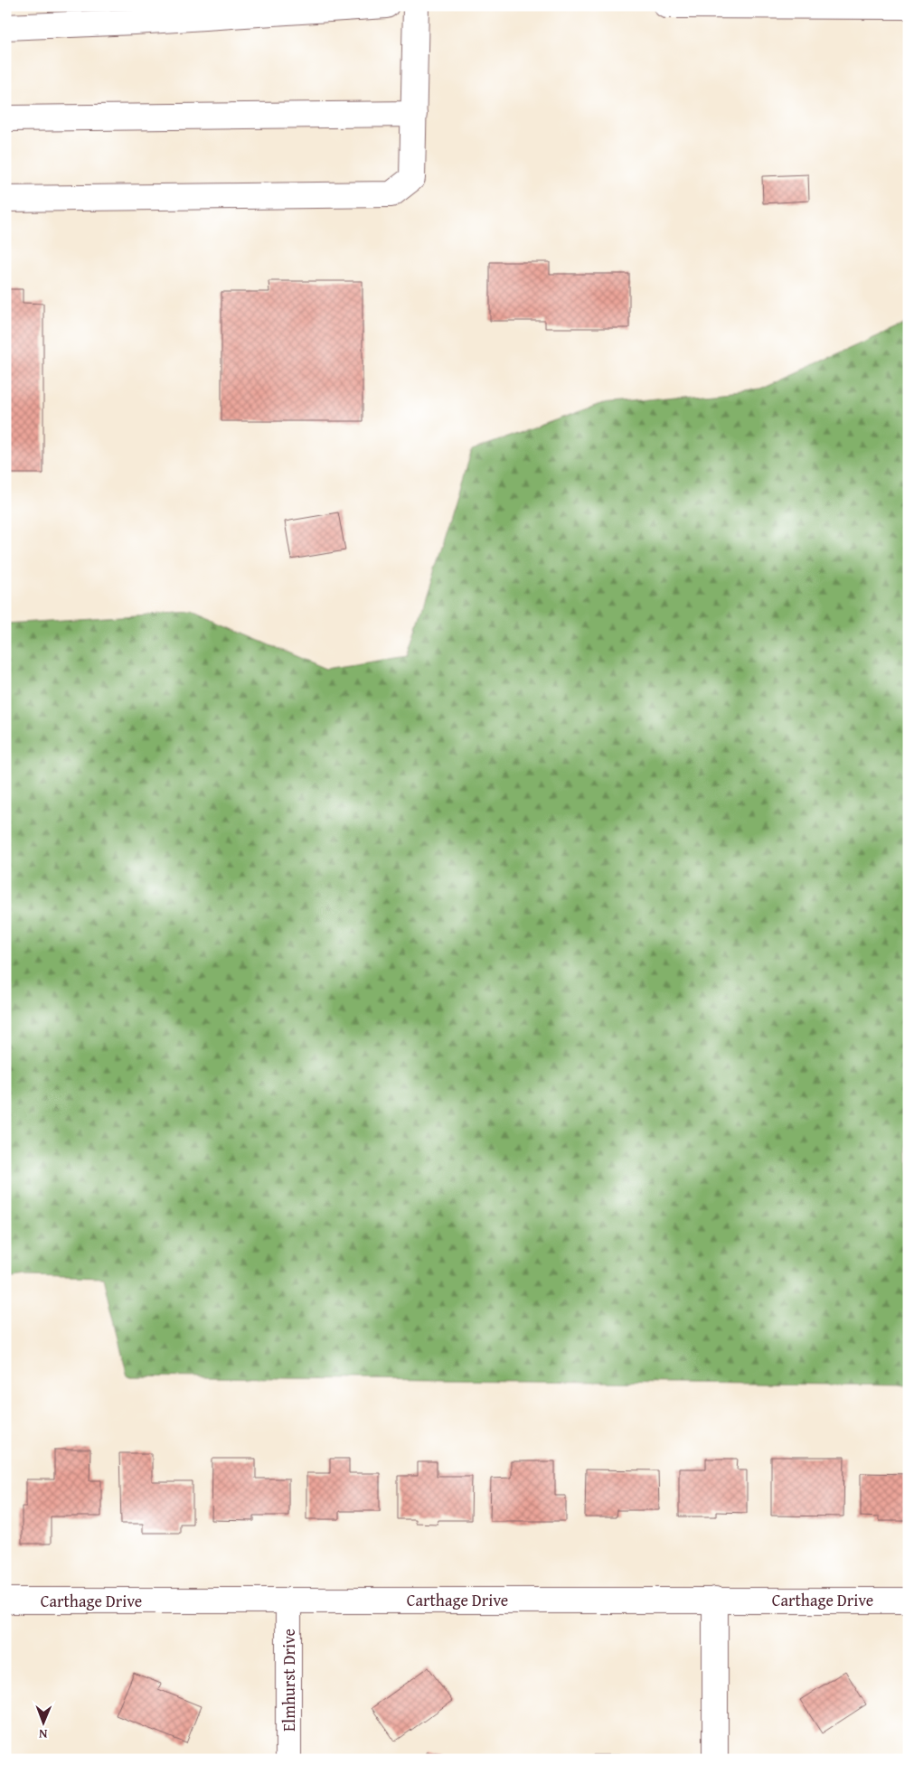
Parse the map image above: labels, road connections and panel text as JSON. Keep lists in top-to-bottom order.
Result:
{
  "streets": {
    "street": ["Carthage Drive", "Elmhurst Drive"]
  },
  "crossings": [
    ["Carthage Drive", "Elmhurst Drive"]
  ],
  "north": "bottom"
}
